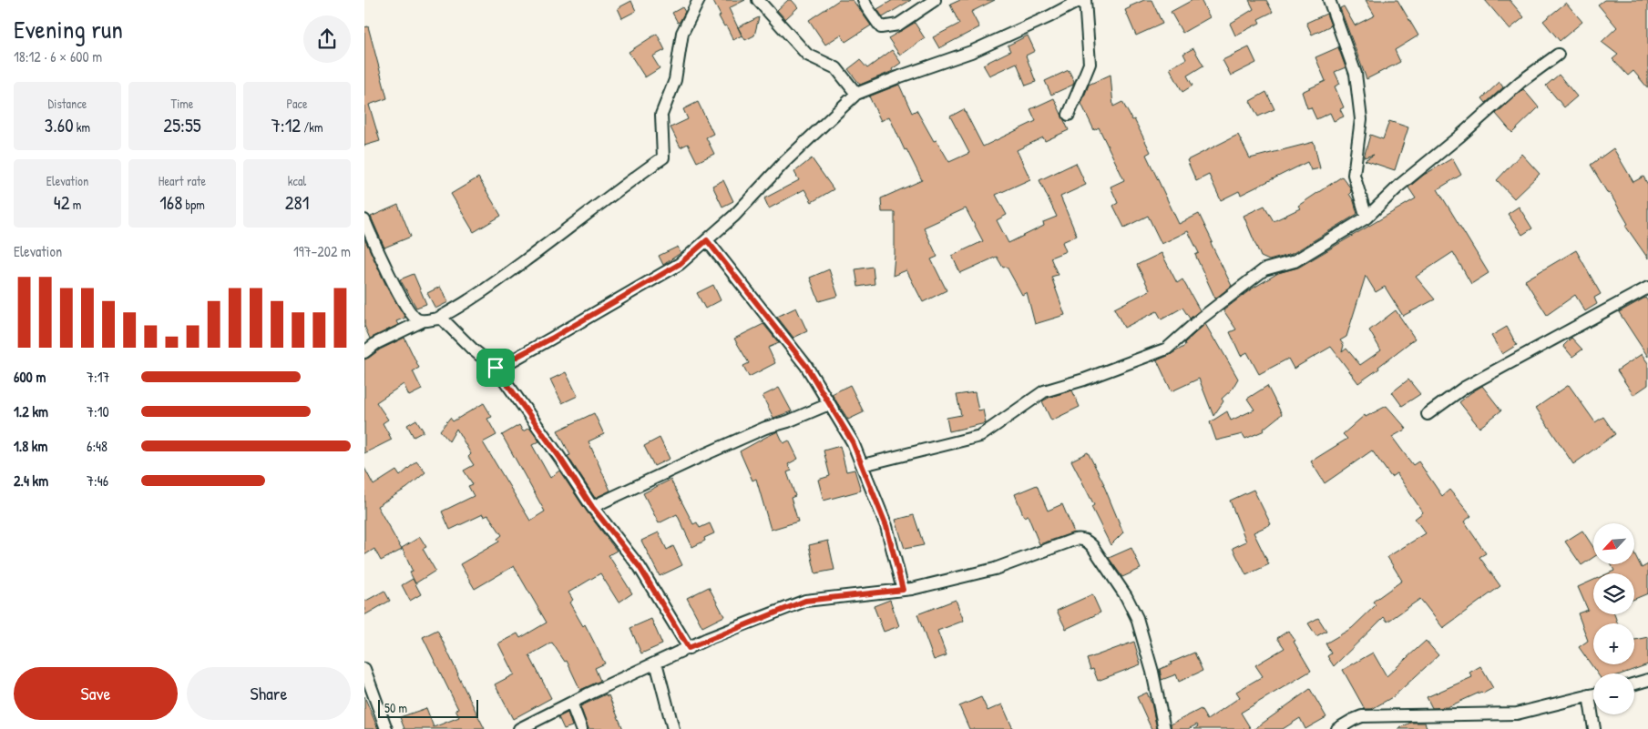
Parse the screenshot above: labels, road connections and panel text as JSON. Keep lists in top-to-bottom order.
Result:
{
  "scale_bar": "50 m",
  "north": "bottom left",
  "page": {
    "heading": ["Evening run", "18:12 · 6 × 600 m"],
    "stats": [
      ["Distance", "3.60 km"],
      ["Time", "25:55"],
      ["Pace", "7:12 /km"],
      ["Elevation", "42 m"],
      ["Heart rate", "168 bpm"],
      ["kcal", "281"]
    ],
    "chart": ["Elevation", "197–202 m"],
    "list": [
      {
        "name": "600 m",
        "note": "7:17"
      },
      {
        "name": "1.2 km",
        "note": "7:10"
      },
      {
        "name": "1.8 km",
        "note": "6:48"
      },
      {
        "name": "2.4 km",
        "note": "7:46"
      }
    ],
    "map_buttons": ["+", "−"],
    "buttons": ["Save", "Share"],
    "scale": "50 m"
  }
}
